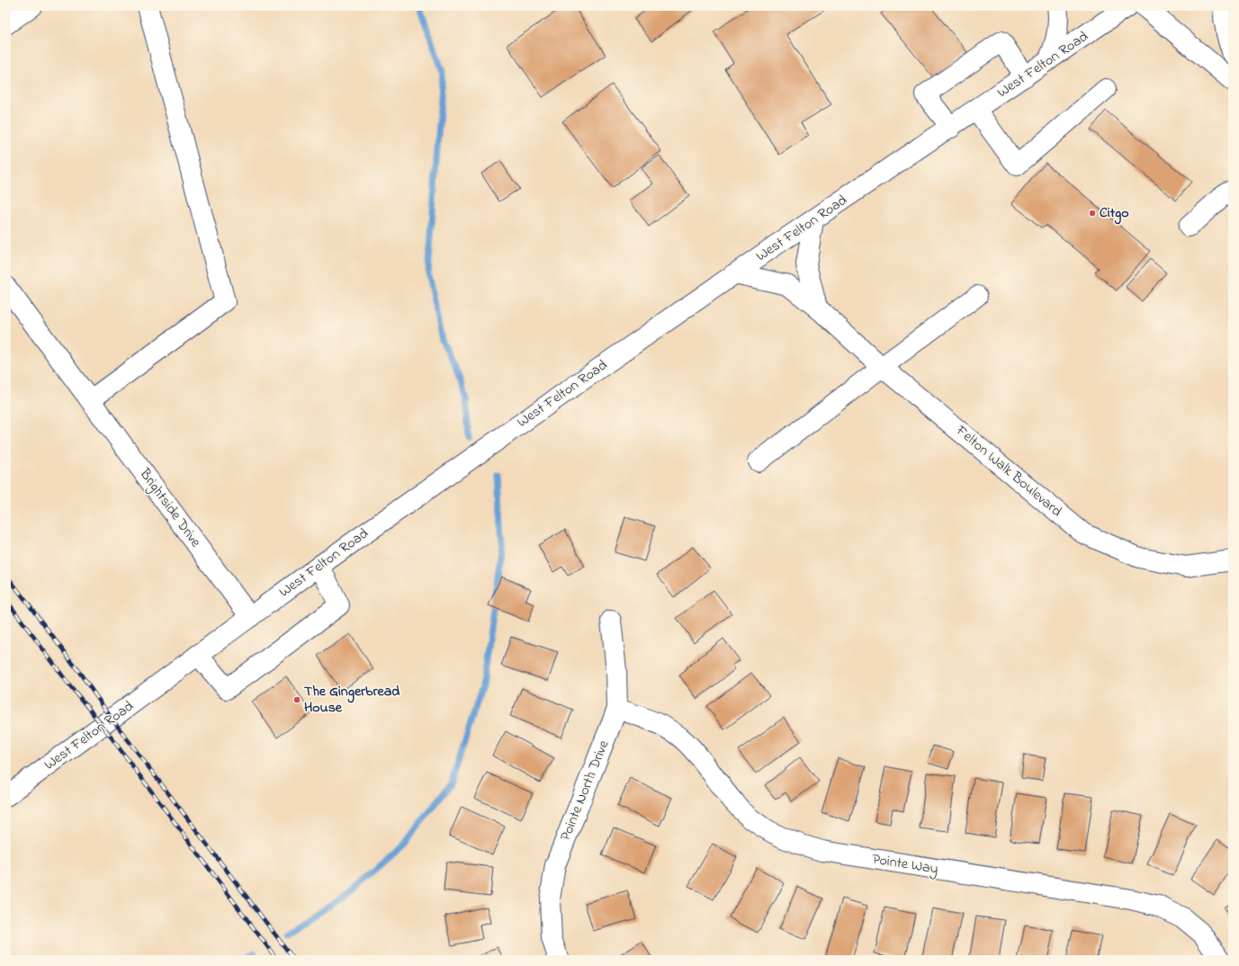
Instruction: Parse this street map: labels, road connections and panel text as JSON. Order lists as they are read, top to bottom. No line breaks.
{"streets":{"street":["West Felton Road","Felton Walk Boulevard","Brightside Drive","Pointe North Drive","Pointe Way"]},"crossings":[["West Felton Road","Felton Walk Boulevard"],["West Felton Road","Brightside Drive"],["Pointe North Drive","Pointe Way"]],"places":["Citgo","The Gingerbread House"]}
